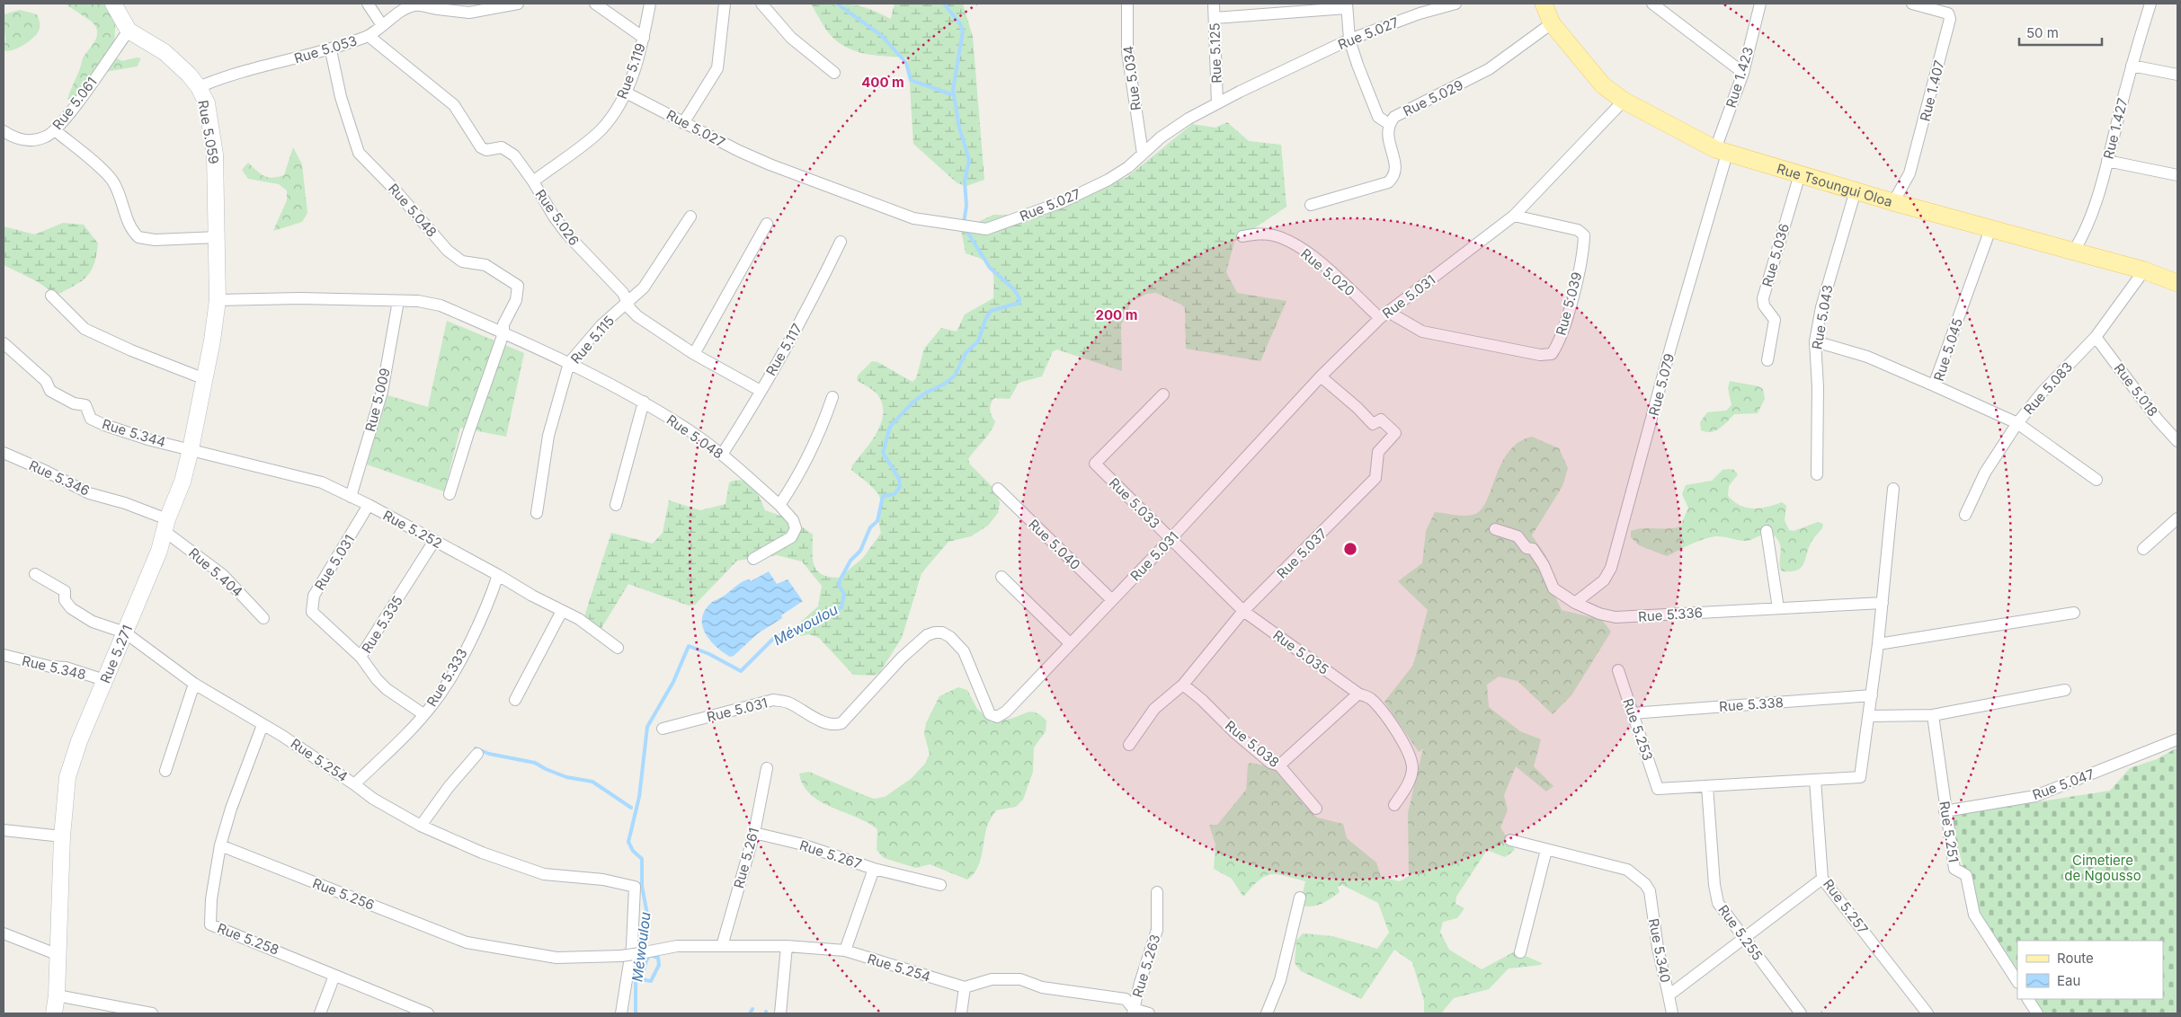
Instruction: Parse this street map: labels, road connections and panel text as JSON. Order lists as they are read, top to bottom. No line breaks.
{"streets":{"main road":["Rue Tsoungui Oloa"],"street":["Rue 5.027","Rue 5.053","Rue 5.125","Rue 5.119","Rue 1.423","Rue 5.034","Rue 1.407","Rue 5.029","Rue 5.061","Rue 1.427","Rue 5.059","Rue 5.048","Rue 5.026","Rue 5.036","Rue 5.020","Rue 5.031","Rue 5.039","Rue 5.043","Rue 5.115","Rue 5.117","Rue 5.045","Rue 5.079","Rue 5.083","Rue 5.018","Rue 5.009","Rue 5.344","Rue 5.346","Rue 5.033","Rue 5.252","Rue 5.040","Rue 5.037","Rue 5.404","Rue 5.336","Rue 5.335","Rue 5.035","Rue 5.271","Rue 5.348","Rue 5.333","Rue 5.338","Rue 5.253","Rue 5.038","Rue 5.254","Rue 5.047","Rue 5.251","Rue 5.267","Rue 5.261","Rue 5.256","Rue 5.257","Rue 5.255","Rue 5.258","Rue 5.340","Rue 5.263"]},"crossings":[["Rue 5.027","Rue 5.125"],["Rue 5.027","Rue 5.119"],["Rue 5.027","Rue 5.034"],["Rue 5.053","Rue 5.059"],["Rue 5.053","Rue 5.048"],["Rue 5.053","Rue 5.026"],["Rue 5.119","Rue 5.026"],["Rue 1.423","Rue Tsoungui Oloa"],["Rue 1.423","Rue 5.079"],["Rue 1.407","Rue Tsoungui Oloa"],["Rue 5.029","Rue Tsoungui Oloa"],["Rue 5.061","Rue 5.059"],["Rue 1.427","Rue Tsoungui Oloa"],["Rue 5.059","Rue 5.048"],["Rue 5.059","Rue 5.271"],["Rue Tsoungui Oloa","Rue 5.036"],["Rue Tsoungui Oloa","Rue 5.031"],["Rue Tsoungui Oloa","Rue 5.043"],["Rue Tsoungui Oloa","Rue 5.045"],["Rue Tsoungui Oloa","Rue 5.079"],["Rue Tsoungui Oloa","Rue 5.083"],["Rue 5.048","Rue 5.115"],["Rue 5.048","Rue 5.117"],["Rue 5.048","Rue 5.009"],["Rue 5.048","Rue 5.271"],["Rue 5.026","Rue 5.115"],["Rue 5.026","Rue 5.117"],["Rue 5.020","Rue 5.031"],["Rue 5.020","Rue 5.039"],["Rue 5.031","Rue 5.039"],["Rue 5.031","Rue 5.033"],["Rue 5.031","Rue 5.252"],["Rue 5.031","Rue 5.040"],["Rue 5.031","Rue 5.037"],["Rue 5.031","Rue 5.335"],["Rue 5.045","Rue 5.083"],["Rue 5.079","Rue 5.336"],["Rue 5.083","Rue 5.018"],["Rue 5.009","Rue 5.252"],["Rue 5.344","Rue 5.252"],["Rue 5.344","Rue 5.271"],["Rue 5.346","Rue 5.404"],["Rue 5.346","Rue 5.271"],["Rue 5.033","Rue 5.037"],["Rue 5.033","Rue 5.035"],["Rue 5.252","Rue 5.335"],["Rue 5.252","Rue 5.271"],["Rue 5.252","Rue 5.333"],["Rue 5.037","Rue 5.035"],["Rue 5.037","Rue 5.038"],["Rue 5.404","Rue 5.271"],["Rue 5.335","Rue 5.333"],["Rue 5.271","Rue 5.348"],["Rue 5.271","Rue 5.254"],["Rue 5.333","Rue 5.254"],["Rue 5.338","Rue 5.253"],["Rue 5.253","Rue 5.255"],["Rue 5.254","Rue 5.267"],["Rue 5.254","Rue 5.261"],["Rue 5.254","Rue 5.256"],["Rue 5.254","Rue 5.258"],["Rue 5.047","Rue 5.251"],["Rue 5.267","Rue 5.261"],["Rue 5.256","Rue 5.258"],["Rue 5.257","Rue 5.340"],["Rue 5.255","Rue 5.340"]],"water":["Méwoulou"],"parks":["Cimetiere de Ngousso"],"legend":["Route","Eau"],"scale_bar":"50 m","rings":["400 m","200 m"]}
